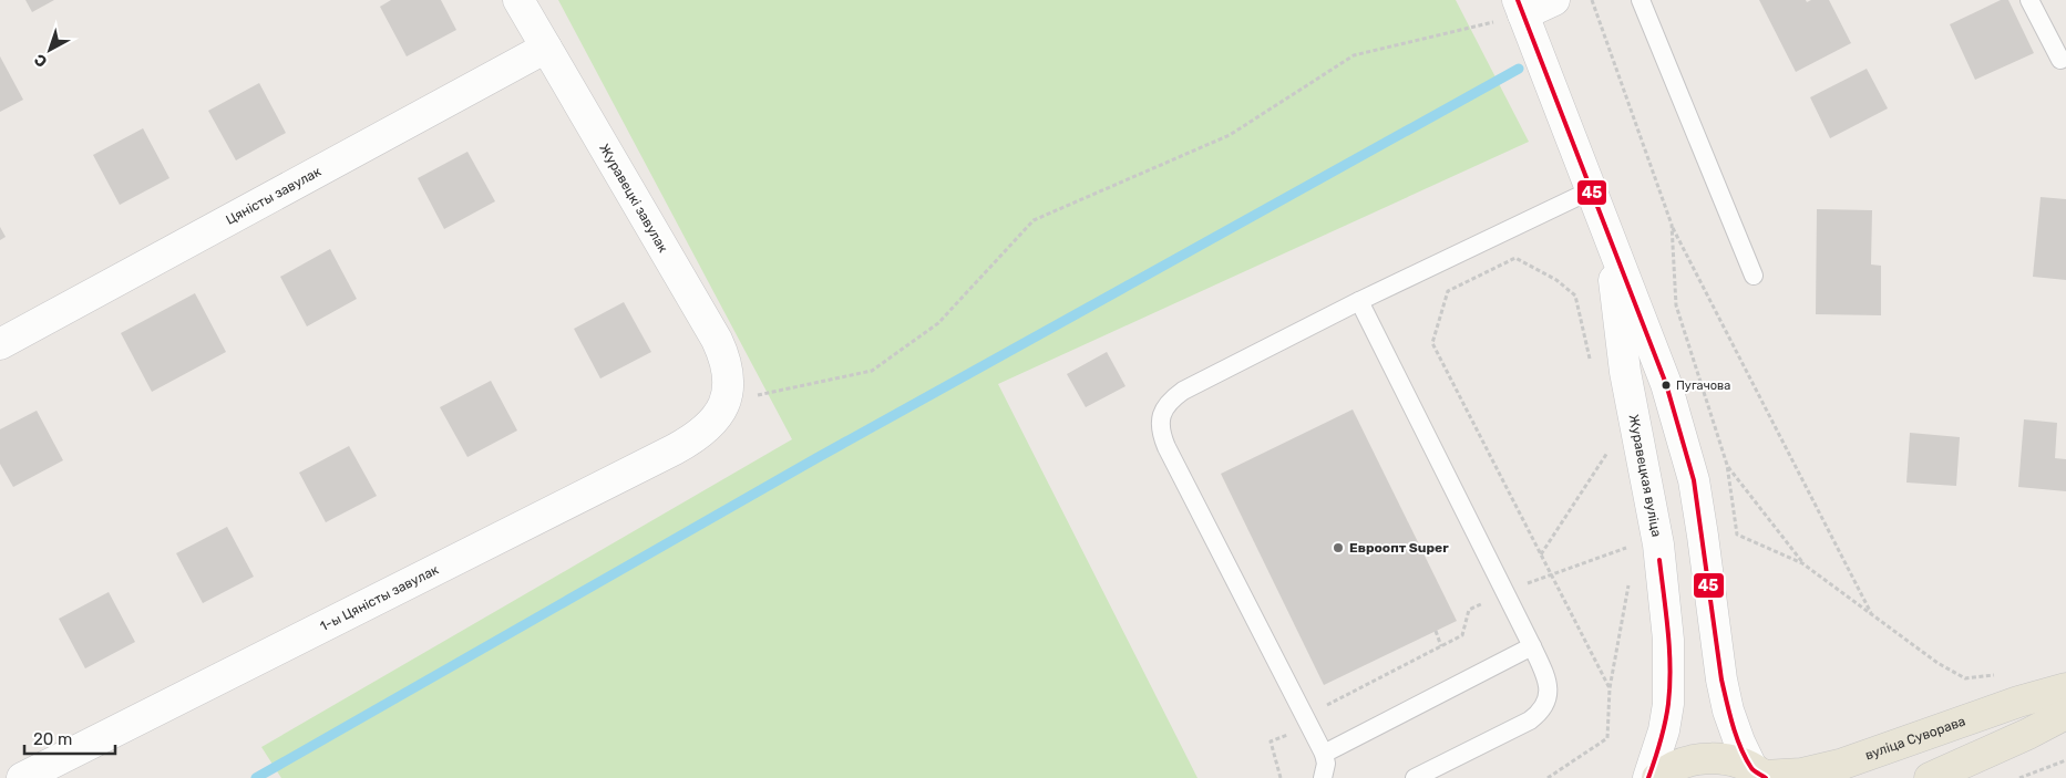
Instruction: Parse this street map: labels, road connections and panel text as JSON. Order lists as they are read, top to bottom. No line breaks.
{"streets":{"main road":["вуліца Суворава"],"street":["Цяністы завулак","Журавецкі завулак","Журавецкая вуліца","1-ы Цяністы завулак"]},"crossings":[["Цяністы завулак","Журавецкі завулак"],["Журавецкі завулак","1-ы Цяністы завулак"],["Журавецкая вуліца","вуліца Суворава"]],"places":["Пугачова","Евроопт Super"],"lines":["transit line 45"],"scale_bar":"20 m","north":"bottom left"}
